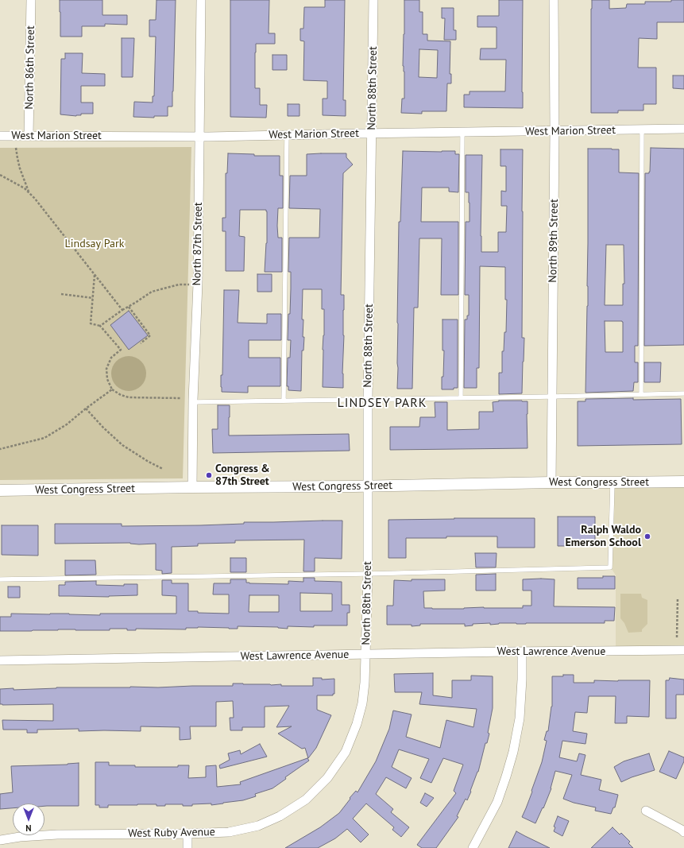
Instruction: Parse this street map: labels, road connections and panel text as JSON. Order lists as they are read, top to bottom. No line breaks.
{"streets":{"street":["North 86th Street","North 88th Street","West Marion Street","North 89th Street","North 87th Street","West Congress Street","West Lawrence Avenue","West Ruby Avenue"]},"crossings":[["North 86th Street","West Marion Street"],["North 88th Street","West Marion Street"],["North 88th Street","West Congress Street"],["North 88th Street","West Lawrence Avenue"],["North 88th Street","West Ruby Avenue"],["West Marion Street","North 89th Street"],["West Marion Street","North 87th Street"],["North 89th Street","West Congress Street"],["North 87th Street","West Congress Street"]],"districts":["LINDSEY PARK"],"parks":["Lindsay Park"],"places":["Congress & 87th Street","Ralph Waldo Emerson School"],"north":"bottom"}
